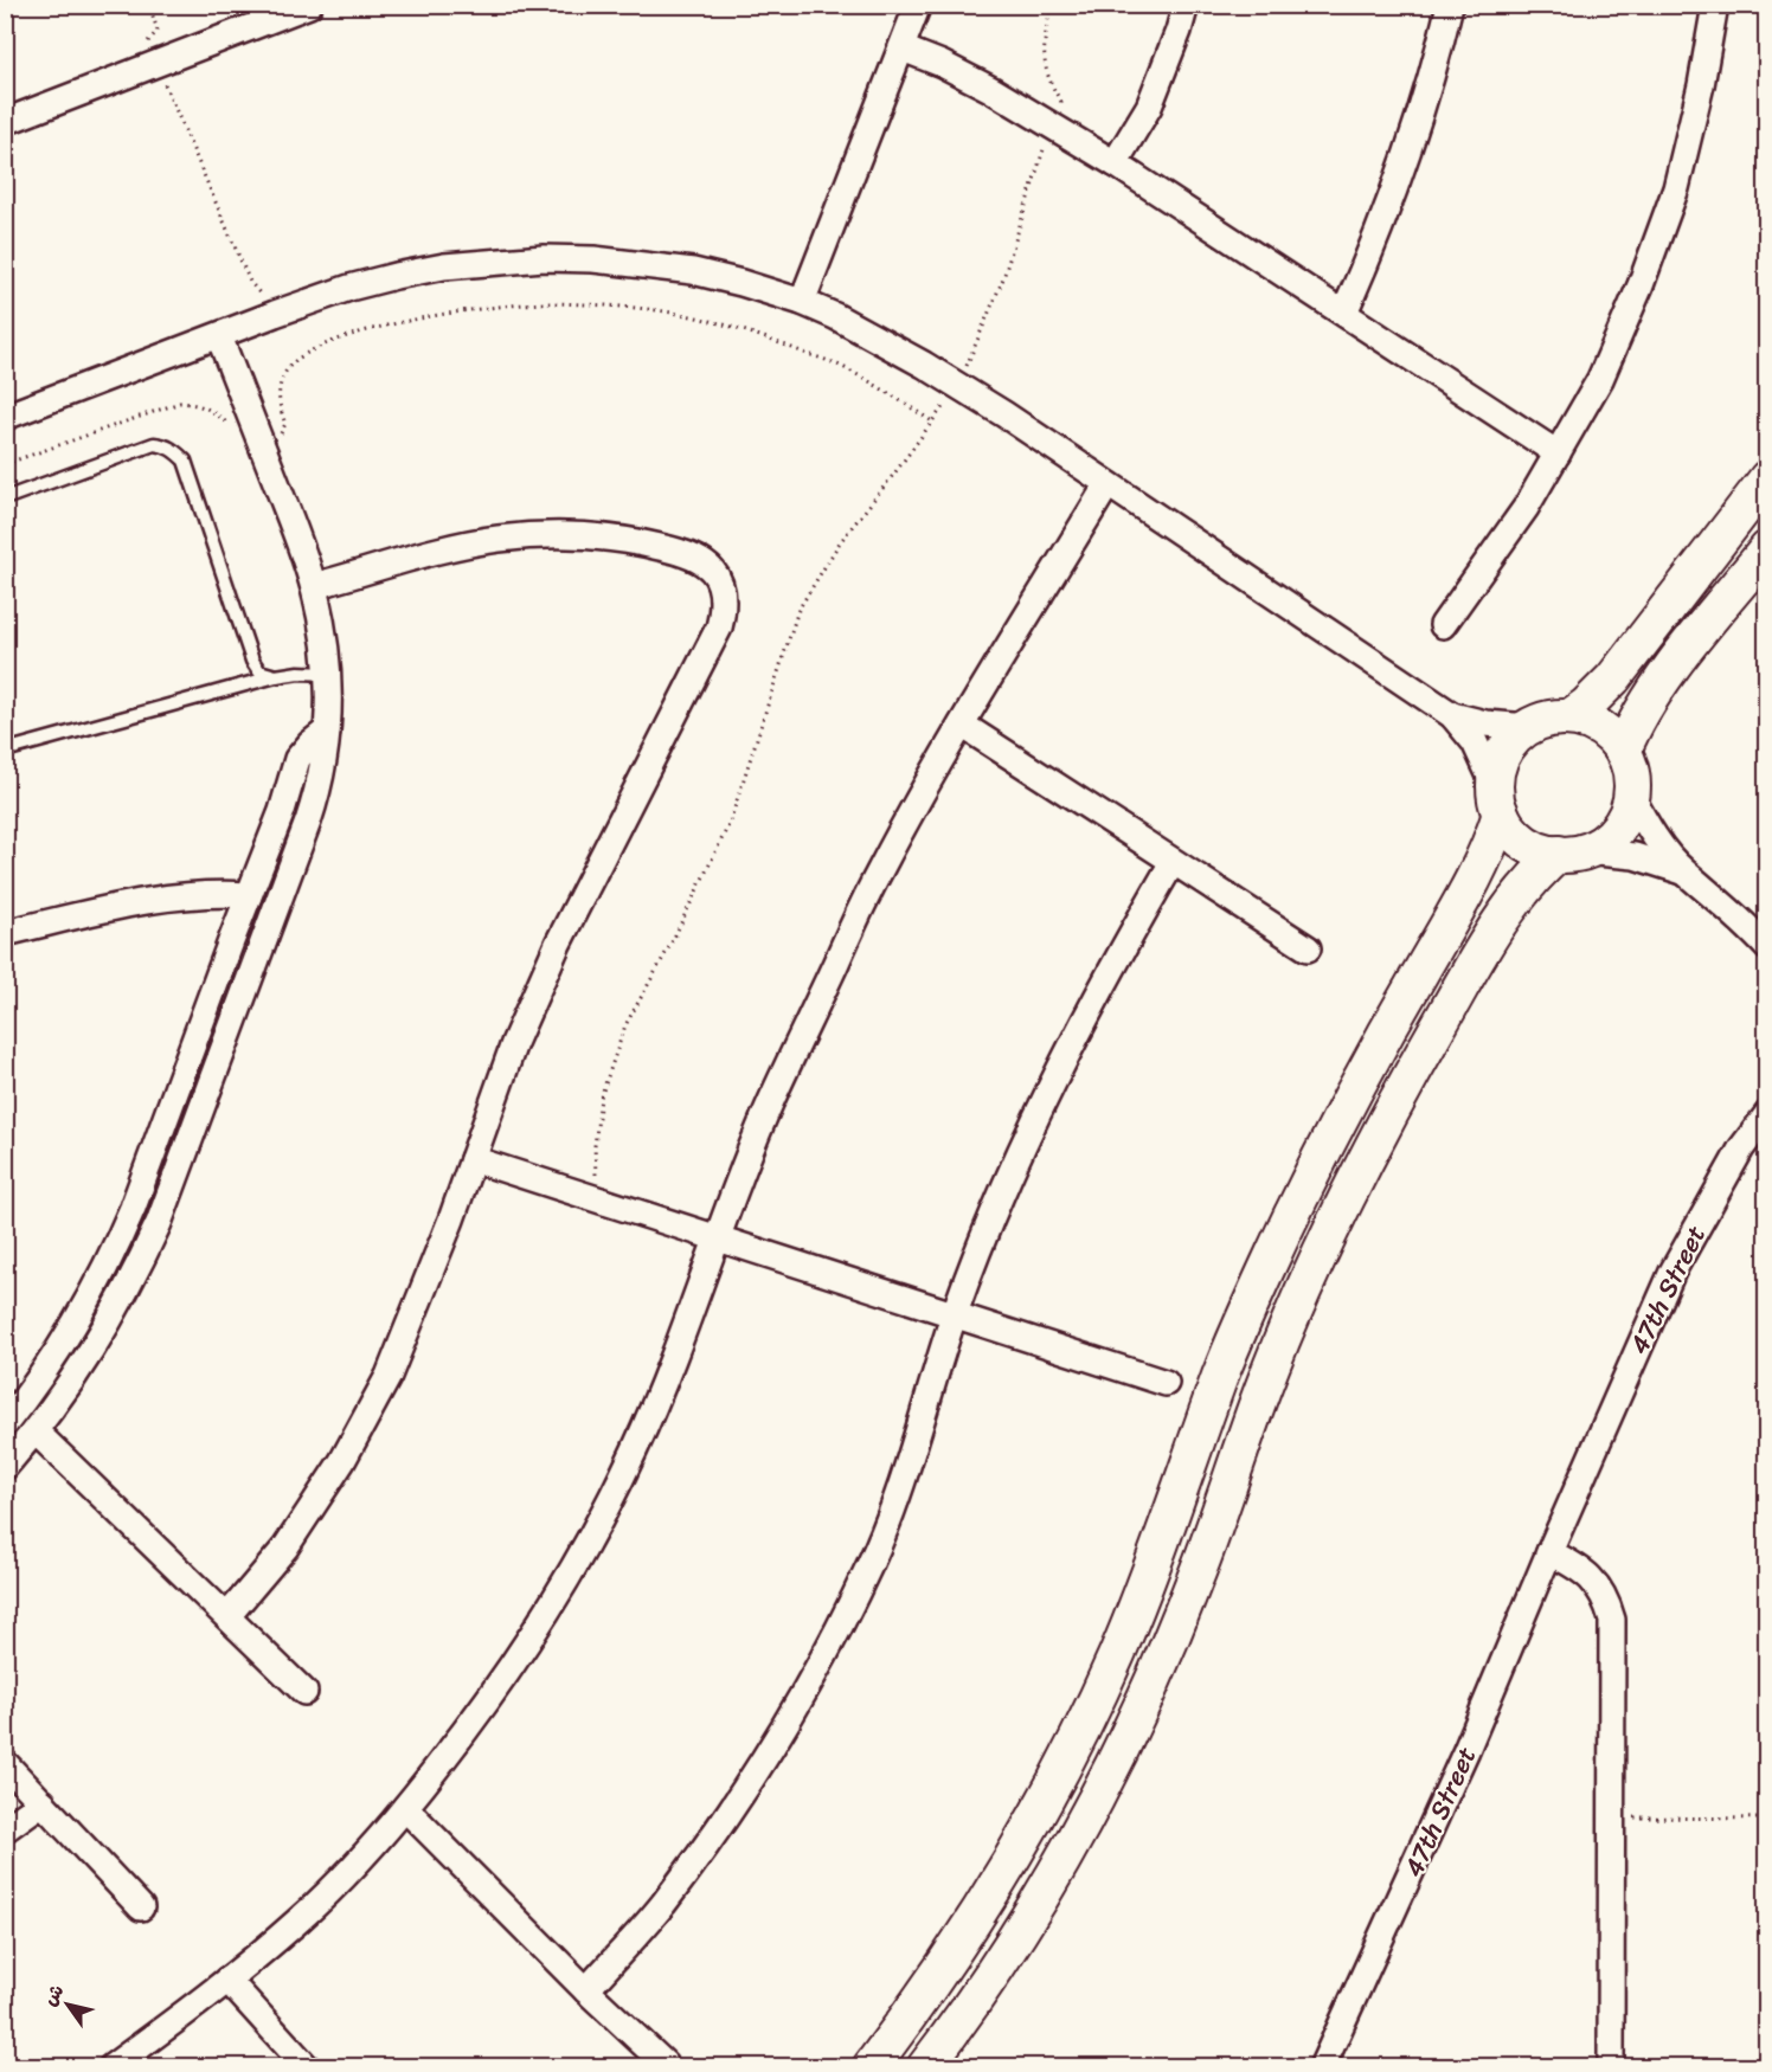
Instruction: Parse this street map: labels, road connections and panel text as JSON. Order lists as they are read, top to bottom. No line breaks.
{"streets":{"street":["47th Street"]},"north":"top left"}
